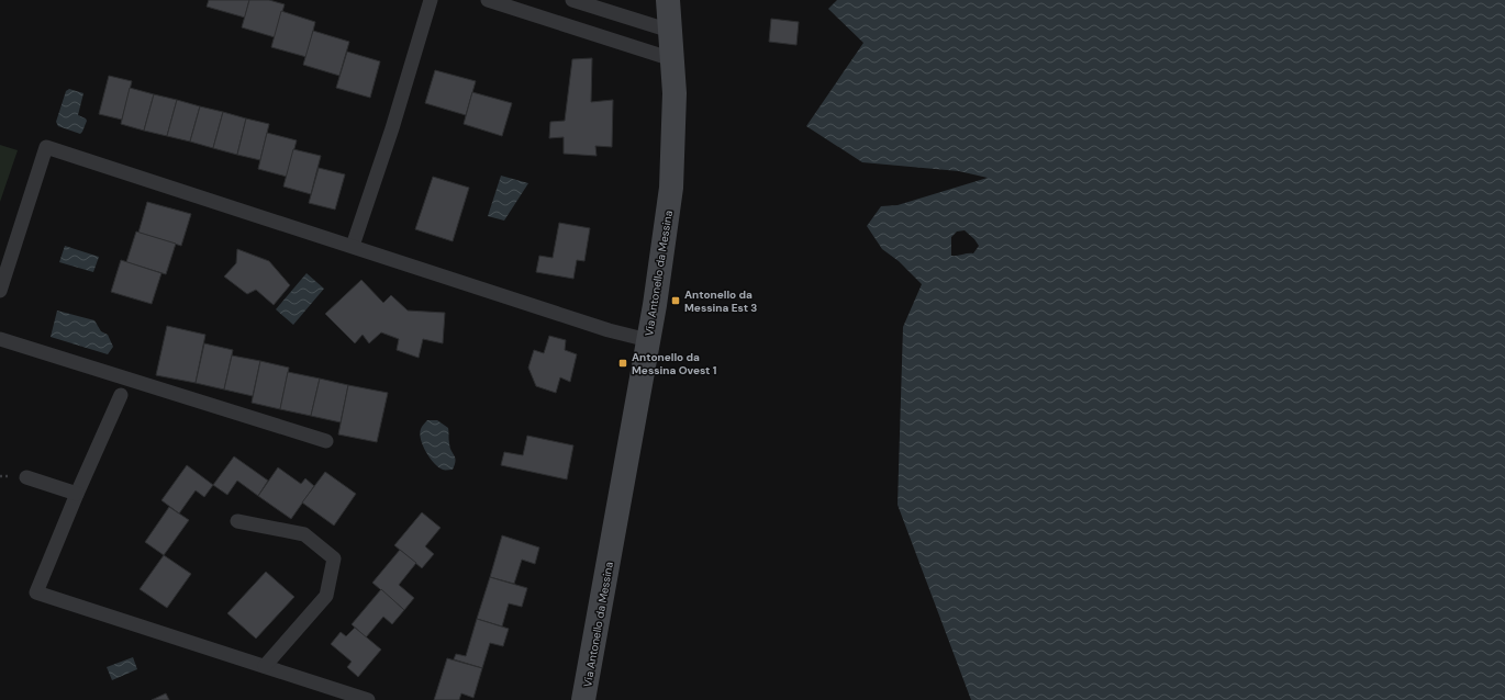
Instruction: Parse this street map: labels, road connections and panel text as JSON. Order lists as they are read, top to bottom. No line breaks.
{"streets":{"main road":["Via Antonello da Messina"]},"places":{"transit":["Antonello da Messina Est 3","Antonello da Messina Ovest 1"]}}
